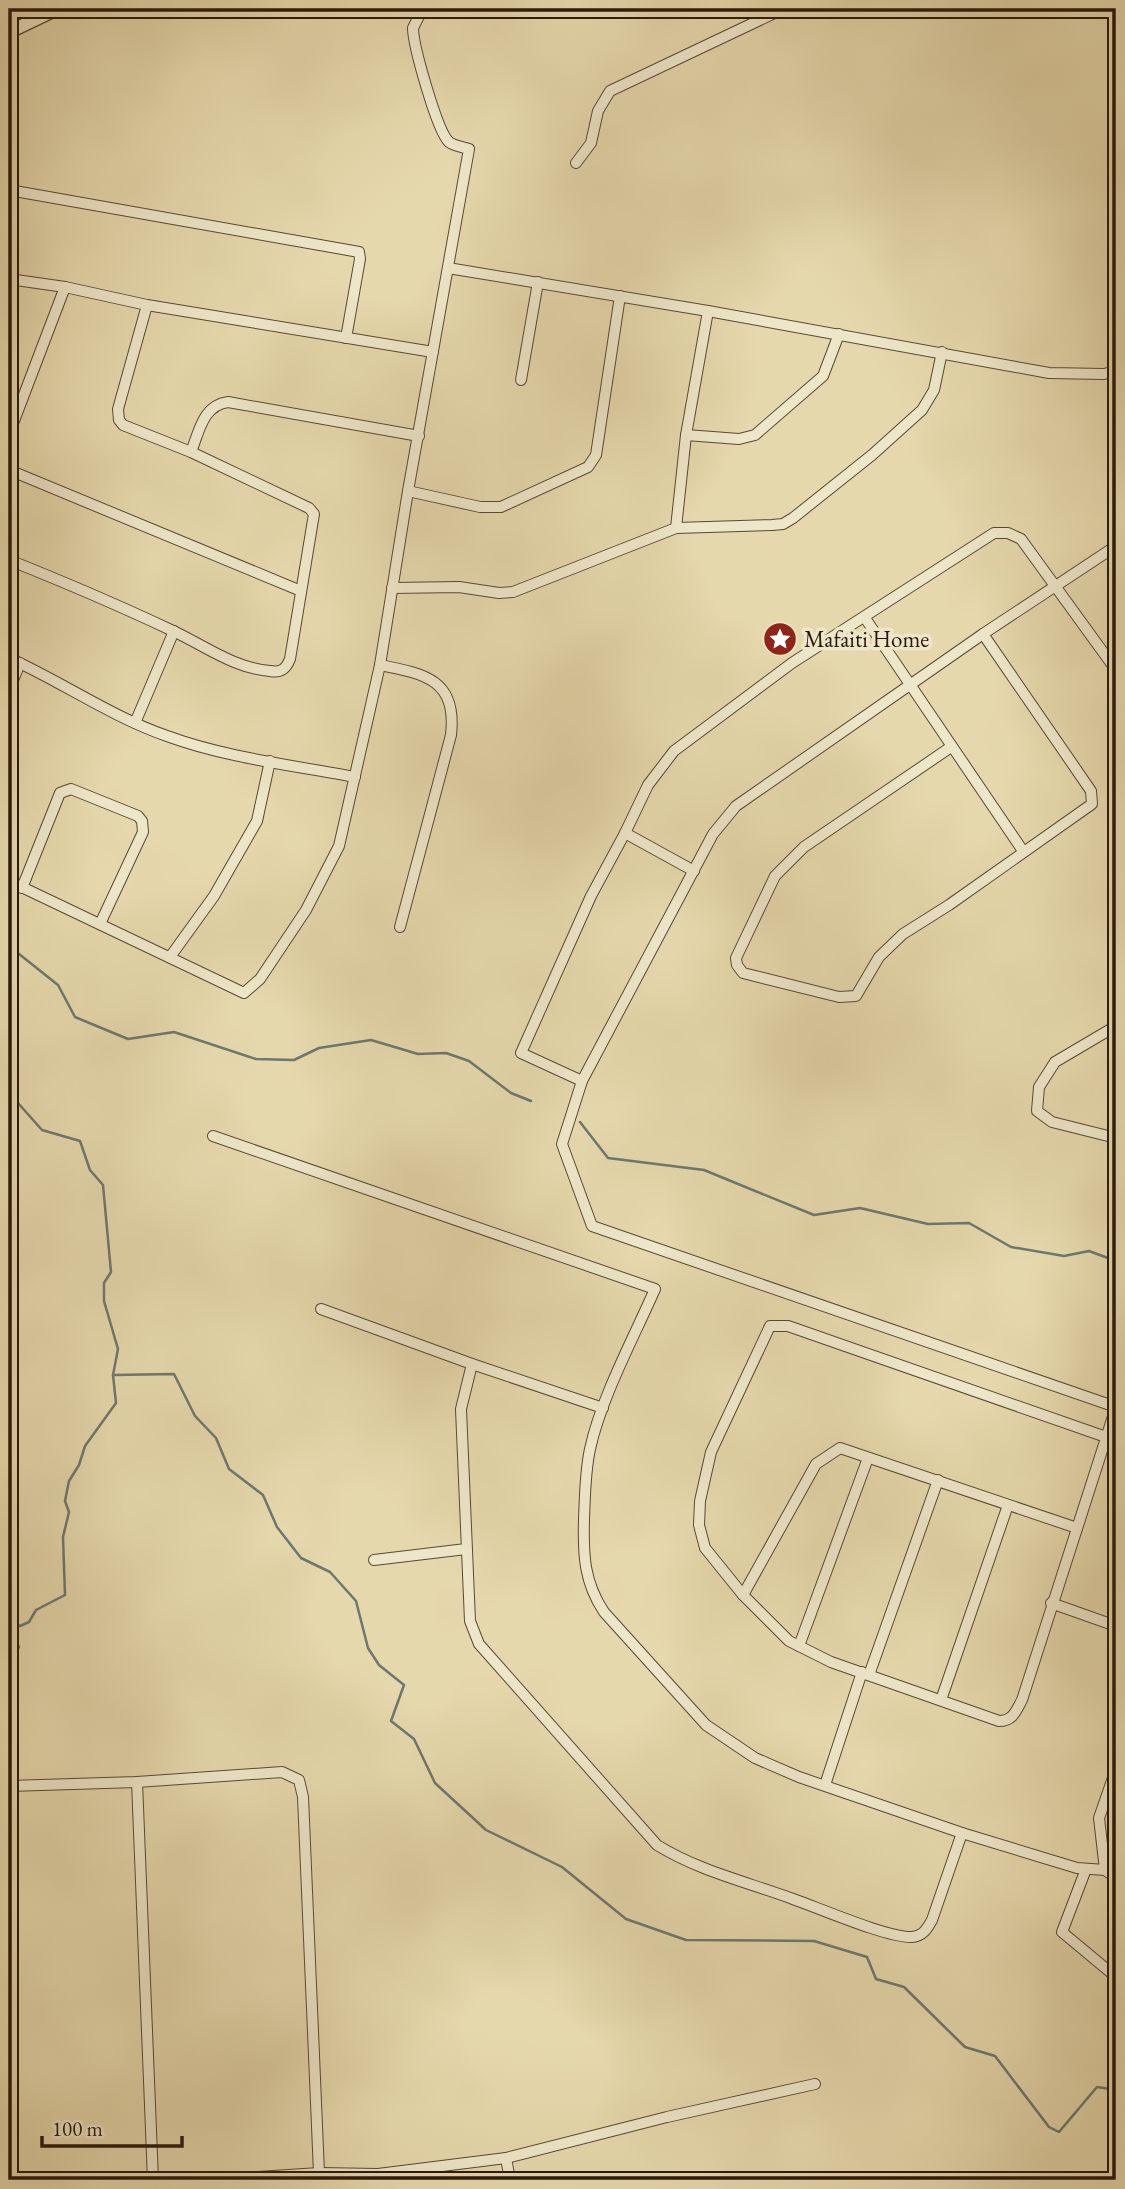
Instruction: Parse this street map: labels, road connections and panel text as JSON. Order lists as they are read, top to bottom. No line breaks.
{"places":{"place":["Mafaiti Home"]},"scale_bar":"100 m"}
